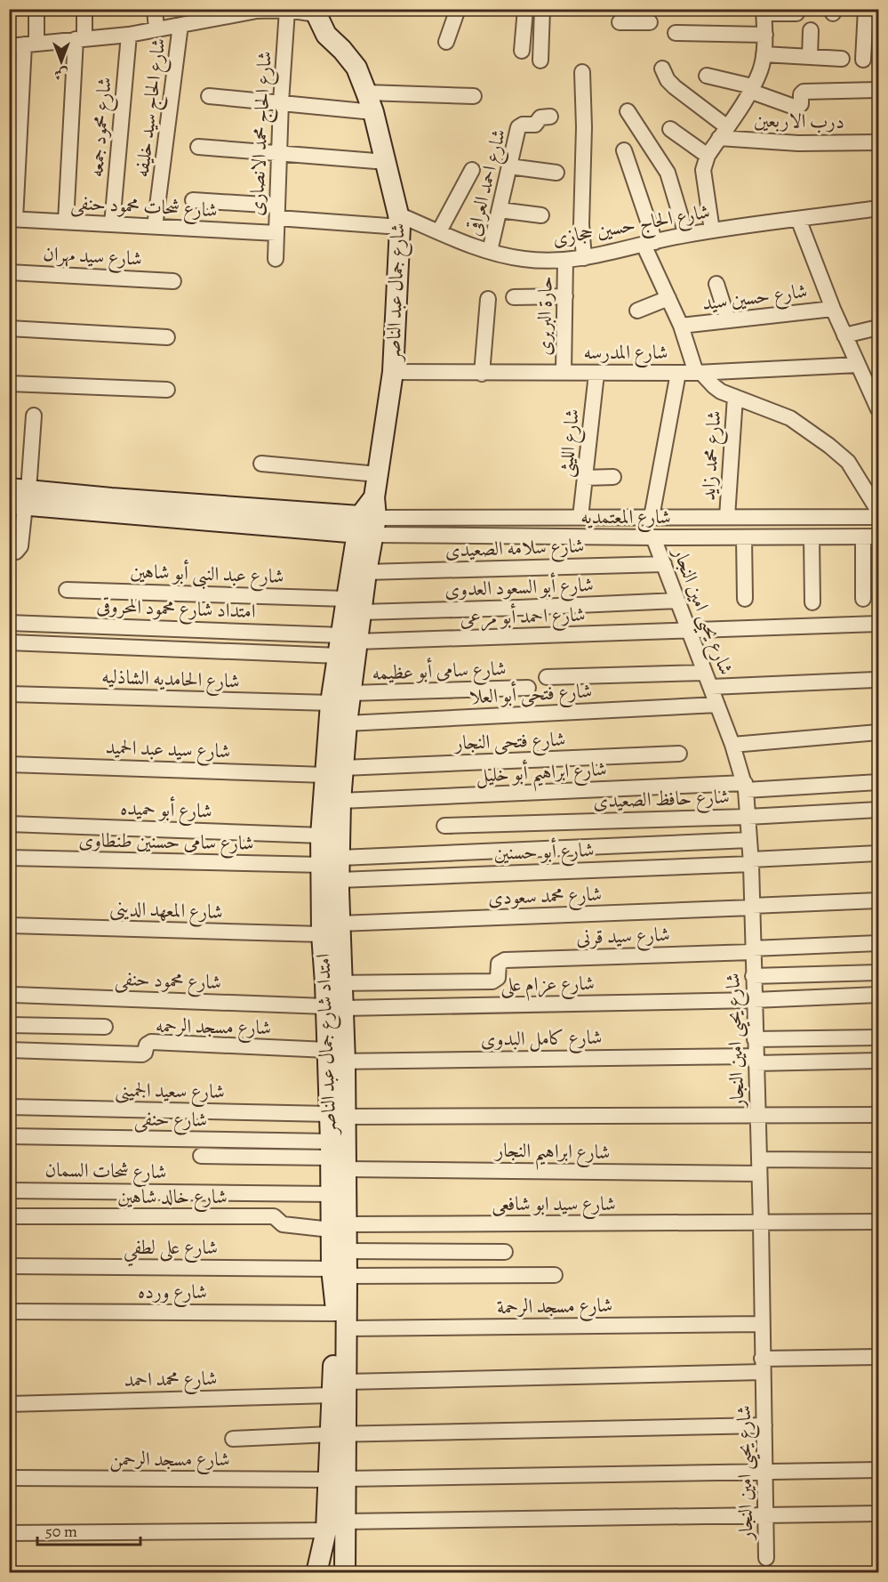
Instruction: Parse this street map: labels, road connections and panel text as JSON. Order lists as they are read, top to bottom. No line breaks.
{"streets":{"street":["شارع الحاج سيد خليفه","درب الاربعين","شارع محمود جمعه","شارع الحاج محمد الانصارى","شارع احمد العراقى","شارع شحات محمود حنفى","شارع الحاج حسين حجازى","شارع سيد مهران","شارع جمال عبد الناصر","شارع حسين سيد","حارة البربرى","شارع المدرسه","شارع الليثى","شارع محمد زايد","شارع المعتمديه","شارع سلامه الصعيدى","شارع عبد النبى أبو شاهين","شارع أبو السعود العدوى","امتداد شارع محمود المحروقى","شارع يحيى امين النجار","شارع احمد أبو مرعى","شارع سامى أبو عظيمه","شارع الحامديه الشاذليه","شارع فتحى أبو العلا","شارع فتحى النجار","شارع سيد عبد الحميد","شارع ابراهيم أبو خليل","شارع حافظ الصعيدى","شارع أبو حميده","شارع سامى حسنين طنطاوى","شارع أبو حسنين","شارع محمد سعودى","شارع المعهد الدينى","شارع سيد قرنى","شارع محمود حنفى","شارع عزام على","شارع مسجد الرحمه","شارع كامل البدوى","امتداد شارع جمال عبد الناصر","شارع سعيد الجمينى","شارع حنفى","شارع ابراهيم النجار","شارع شحات السمان","شارع خالد شاهين","شارع سيد ابو شافعى","شارع على لطفي","شارع ورده","شارع مسجد الرحمة","شارع محمد احمد","شارع مسجد الرحمن"]},"crossings":[["شارع الحاج سيد خليفه","شارع شحات محمود حنفى"],["شارع محمود جمعه","شارع شحات محمود حنفى"],["شارع الحاج محمد الانصارى","شارع شحات محمود حنفى"],["شارع الحاج محمد الانصارى","شارع الحاج حسين حجازى"],["شارع احمد العراقى","شارع الحاج حسين حجازى"],["شارع الحاج حسين حجازى","شارع جمال عبد الناصر"],["شارع الحاج حسين حجازى","حارة البربرى"],["شارع جمال عبد الناصر","شارع المدرسه"],["شارع جمال عبد الناصر","شارع المعتمديه"],["شارع جمال عبد الناصر","امتداد شارع جمال عبد الناصر"],["حارة البربرى","شارع المدرسه"],["شارع المدرسه","شارع الليثى"],["شارع الليثى","شارع المعتمديه"],["شارع محمد زايد","شارع المعتمديه"],["شارع المعتمديه","شارع يحيى امين النجار"],["شارع المعتمديه","امتداد شارع جمال عبد الناصر"],["شارع سلامه الصعيدى","شارع يحيى امين النجار"],["شارع سلامه الصعيدى","امتداد شارع جمال عبد الناصر"],["شارع عبد النبى أبو شاهين","امتداد شارع جمال عبد الناصر"],["شارع أبو السعود العدوى","شارع يحيى امين النجار"],["شارع أبو السعود العدوى","امتداد شارع جمال عبد الناصر"],["امتداد شارع محمود المحروقى","شارع احمد أبو مرعى"],["امتداد شارع محمود المحروقى","امتداد شارع جمال عبد الناصر"],["شارع يحيى امين النجار","شارع احمد أبو مرعى"],["شارع يحيى امين النجار","شارع فتحى أبو العلا"],["شارع يحيى امين النجار","شارع ابراهيم أبو خليل"],["شارع يحيى امين النجار","شارع حافظ الصعيدى"],["شارع يحيى امين النجار","شارع أبو حسنين"],["شارع يحيى امين النجار","شارع محمد سعودى"],["شارع يحيى امين النجار","شارع سيد قرنى"],["شارع يحيى امين النجار","شارع عزام على"],["شارع يحيى امين النجار","شارع كامل البدوى"],["شارع يحيى امين النجار","شارع سعيد الجمينى"],["شارع يحيى امين النجار","شارع ابراهيم النجار"],["شارع يحيى امين النجار","شارع سيد ابو شافعى"],["شارع يحيى امين النجار","شارع مسجد الرحمة"],["شارع يحيى امين النجار","شارع محمد احمد"],["شارع يحيى امين النجار","شارع مسجد الرحمن"],["شارع احمد أبو مرعى","امتداد شارع جمال عبد الناصر"],["شارع سامى أبو عظيمه","امتداد شارع جمال عبد الناصر"],["شارع الحامديه الشاذليه","امتداد شارع جمال عبد الناصر"],["شارع فتحى أبو العلا","امتداد شارع جمال عبد الناصر"],["شارع فتحى النجار","شارع سيد عبد الحميد"],["شارع فتحى النجار","امتداد شارع جمال عبد الناصر"],["شارع سيد عبد الحميد","امتداد شارع جمال عبد الناصر"],["شارع ابراهيم أبو خليل","امتداد شارع جمال عبد الناصر"],["شارع أبو حميده","امتداد شارع جمال عبد الناصر"],["شارع سامى حسنين طنطاوى","امتداد شارع جمال عبد الناصر"],["شارع أبو حسنين","امتداد شارع جمال عبد الناصر"],["شارع محمد سعودى","امتداد شارع جمال عبد الناصر"],["شارع المعهد الدينى","امتداد شارع جمال عبد الناصر"],["شارع سيد قرنى","امتداد شارع جمال عبد الناصر"],["شارع محمود حنفى","شارع عزام على"],["شارع محمود حنفى","امتداد شارع جمال عبد الناصر"],["شارع عزام على","امتداد شارع جمال عبد الناصر"],["شارع مسجد الرحمه","شارع كامل البدوى"],["شارع مسجد الرحمه","امتداد شارع جمال عبد الناصر"],["شارع كامل البدوى","امتداد شارع جمال عبد الناصر"],["امتداد شارع جمال عبد الناصر","شارع سعيد الجمينى"],["امتداد شارع جمال عبد الناصر","شارع حنفى"],["امتداد شارع جمال عبد الناصر","شارع ابراهيم النجار"],["امتداد شارع جمال عبد الناصر","شارع شحات السمان"],["امتداد شارع جمال عبد الناصر","شارع خالد شاهين"],["امتداد شارع جمال عبد الناصر","شارع سيد ابو شافعى"],["امتداد شارع جمال عبد الناصر","شارع على لطفي"],["امتداد شارع جمال عبد الناصر","شارع ورده"],["امتداد شارع جمال عبد الناصر","شارع مسجد الرحمة"],["امتداد شارع جمال عبد الناصر","شارع محمد احمد"],["امتداد شارع جمال عبد الناصر","شارع مسجد الرحمن"],["شارع حنفى","شارع ابراهيم النجار"],["شارع خالد شاهين","شارع سيد ابو شافعى"],["شارع ورده","شارع مسجد الرحمة"]],"scale_bar":"50 m","north":"bottom"}
